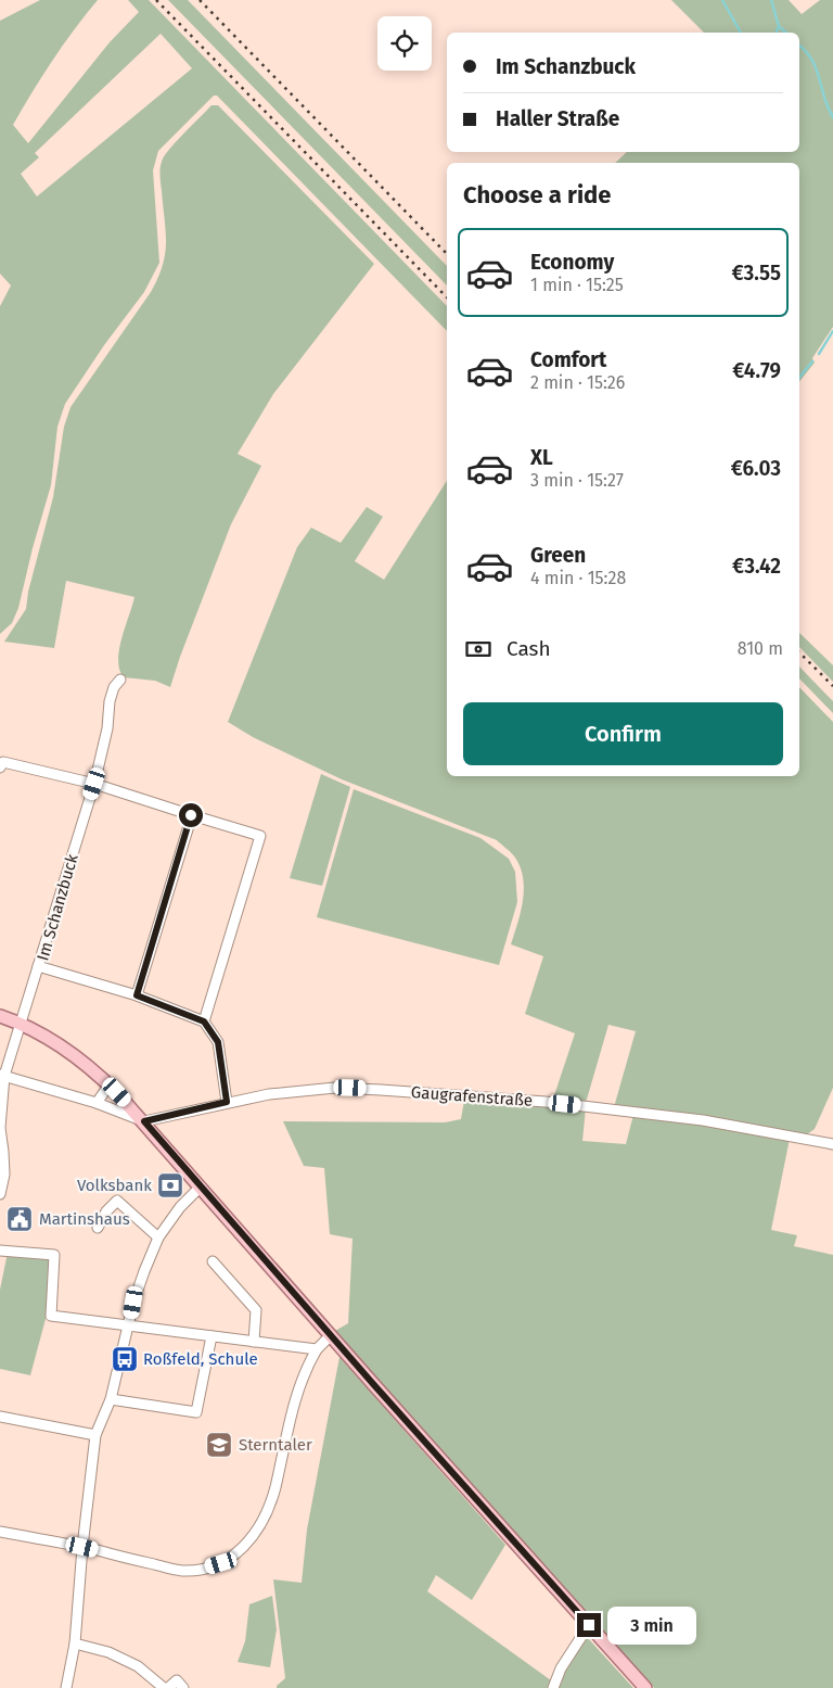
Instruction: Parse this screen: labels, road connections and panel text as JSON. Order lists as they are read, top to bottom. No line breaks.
{"streets":{"street":["Im Schanzbuck","Gaugrafenstraße"]},"places":{"bank":["Volksbank"],"public building":["Martinshaus"],"bus stop":["Roßfeld, Schule"],"school or university":["Sterntaler"]},"page":{"banner":["Im Schanzbuck","Haller Straße"],"heading":"Choose a ride","list":[{"name":"Economy","note":"1 min · 15:25","value":"€3.55"},{"name":"Comfort","note":"2 min · 15:26","value":"€4.79"},{"name":"XL","note":"3 min · 15:27","value":"€6.03"},{"name":"Green","note":"4 min · 15:28","value":"€3.42"}],"pay":["Cash","810 m"],"buttons":"Confirm","bubble":"3 min"}}
